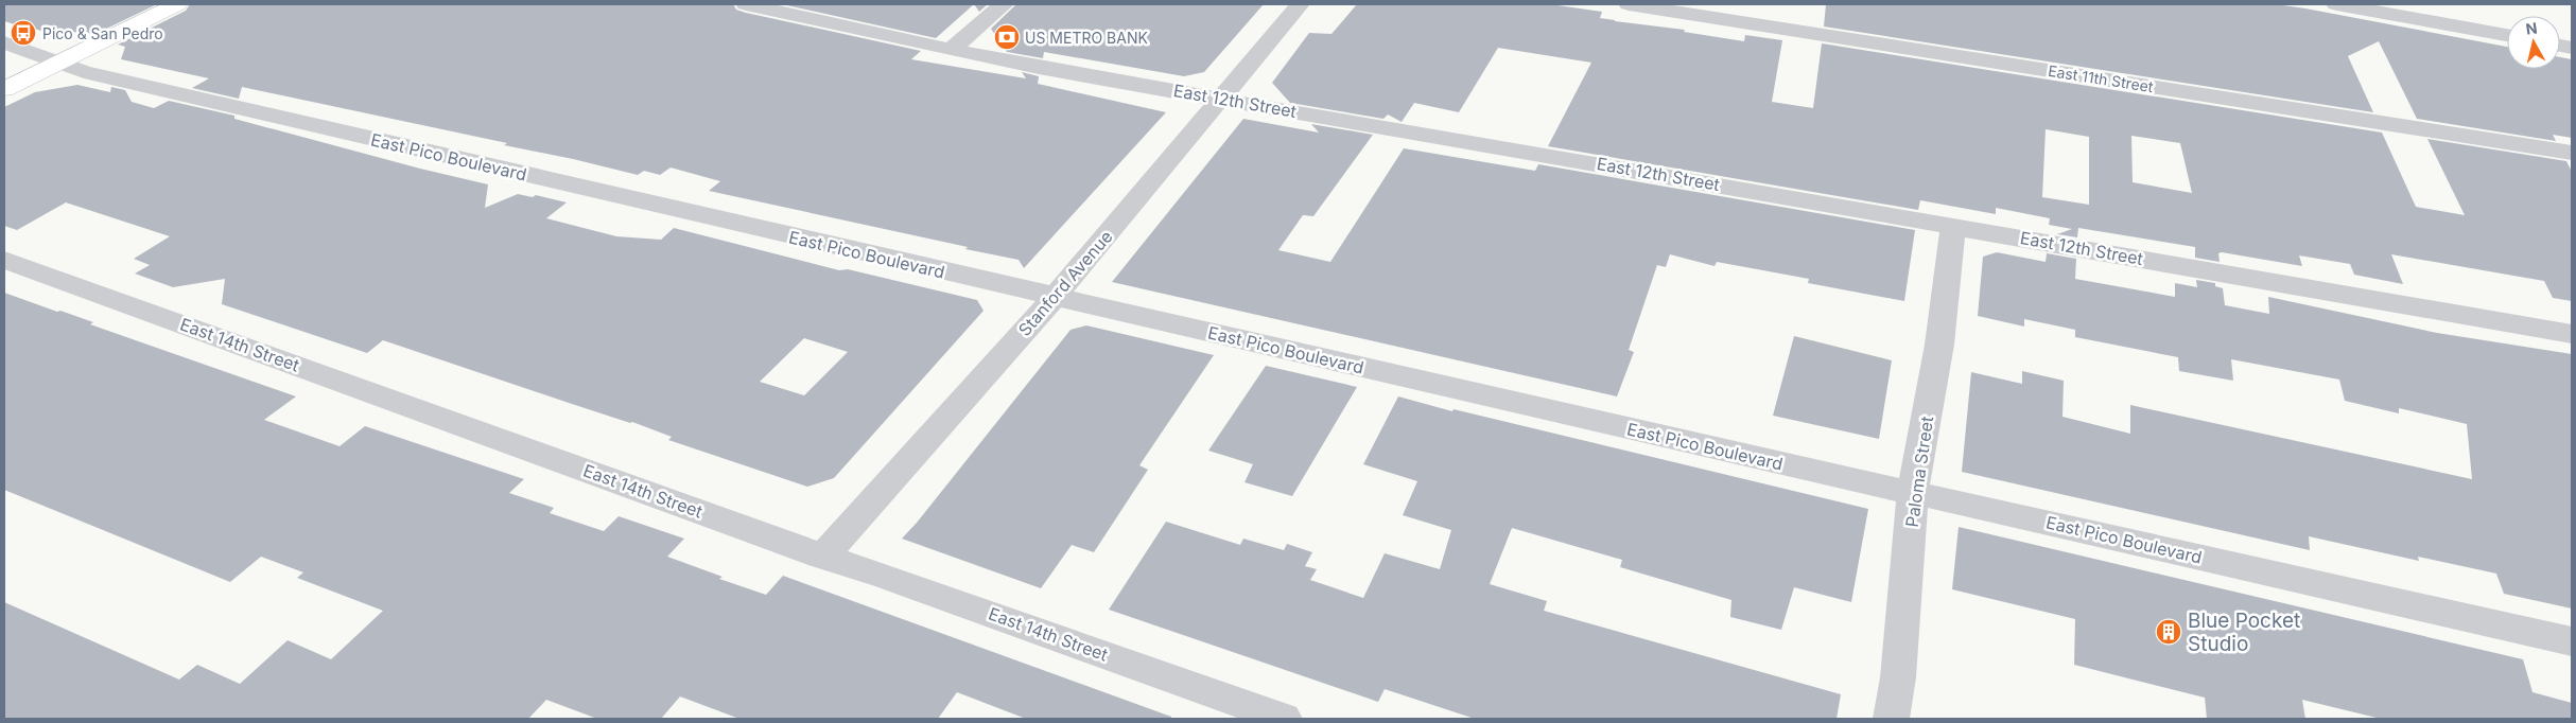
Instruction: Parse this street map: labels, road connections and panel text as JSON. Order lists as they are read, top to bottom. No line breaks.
{"streets":{"street":["East 11th Street","East 12th Street","East Pico Boulevard","Stanford Avenue","East 14th Street","Paloma Street"]},"crossings":[["East 12th Street","Stanford Avenue"],["East 12th Street","Paloma Street"],["East Pico Boulevard","Stanford Avenue"],["East Pico Boulevard","Paloma Street"],["Stanford Avenue","East 14th Street"]],"places":{"bus stop":["Pico & San Pedro"],"bank":["US METRO BANK"],"building":["Blue Pocket Studio"]},"north":"top"}
